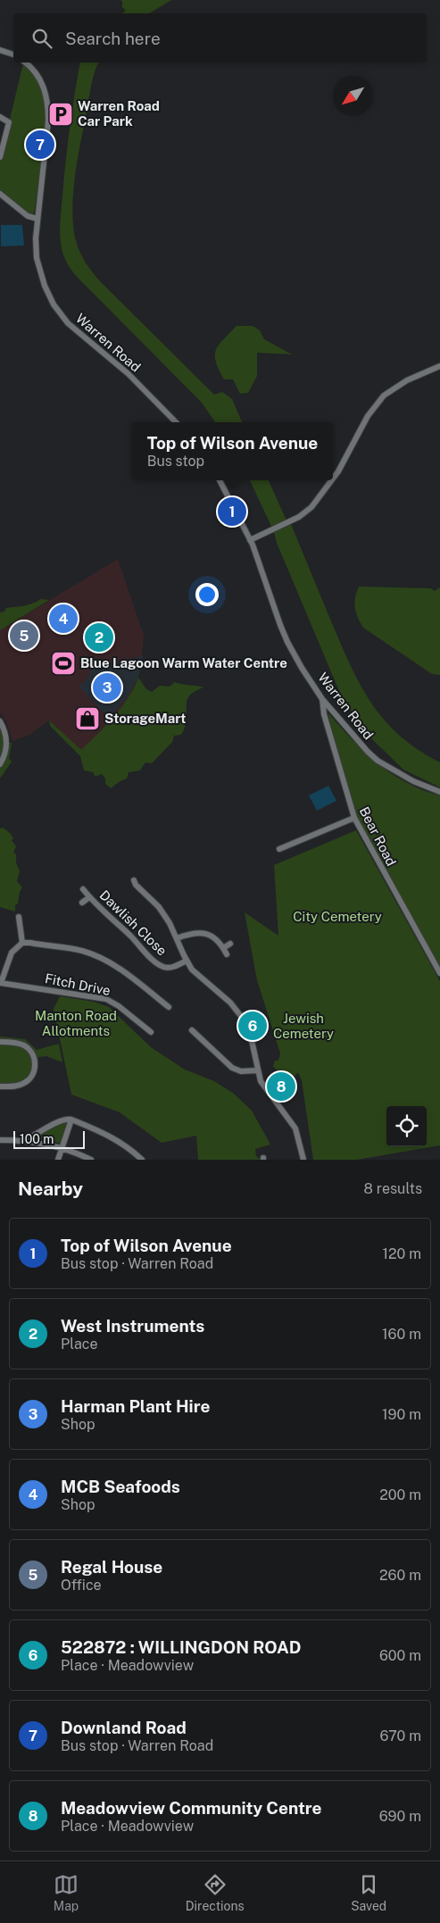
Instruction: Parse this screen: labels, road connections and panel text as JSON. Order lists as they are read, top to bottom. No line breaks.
{"streets":{"street":["Warren Road","Bear Road","Dawlish Close","Fitch Drive"]},"crossings":[["Warren Road","Bear Road"]],"parks":["City Cemetery","Manton Road Allotments","Jewish Cemetery"],"places":{"parking":["Warren Road Car Park"],"sports":["Blue Lagoon Warm Water Centre"],"shop":["StorageMart"]},"scale_bar":"100 m","north":"bottom left","page":{"search":"Search here","pins":["7","1","4","5","2","3","6","8"],"popup":["Top of Wilson Avenue","Bus stop"],"scale":"100 m","heading":["Nearby","8 results"],"list":[{"mark":"1","name":"Top of Wilson Avenue","note":"Bus stop · Warren Road","value":"120 m"},{"mark":"2","name":"West Instruments","note":"Place","value":"160 m"},{"mark":"3","name":"Harman Plant Hire","note":"Shop","value":"190 m"},{"mark":"4","name":"MCB Seafoods","note":"Shop","value":"200 m"},{"mark":"5","name":"Regal House","note":"Office","value":"260 m"},{"mark":"6","name":"522872 : WILLINGDON ROAD","note":"Place · Meadowview","value":"600 m"},{"mark":"7","name":"Downland Road","note":"Bus stop · Warren Road","value":"670 m"},{"mark":"8","name":"Meadowview Community Centre","note":"Place · Meadowview","value":"690 m"}],"nav":["Map","Directions","Saved"]}}
